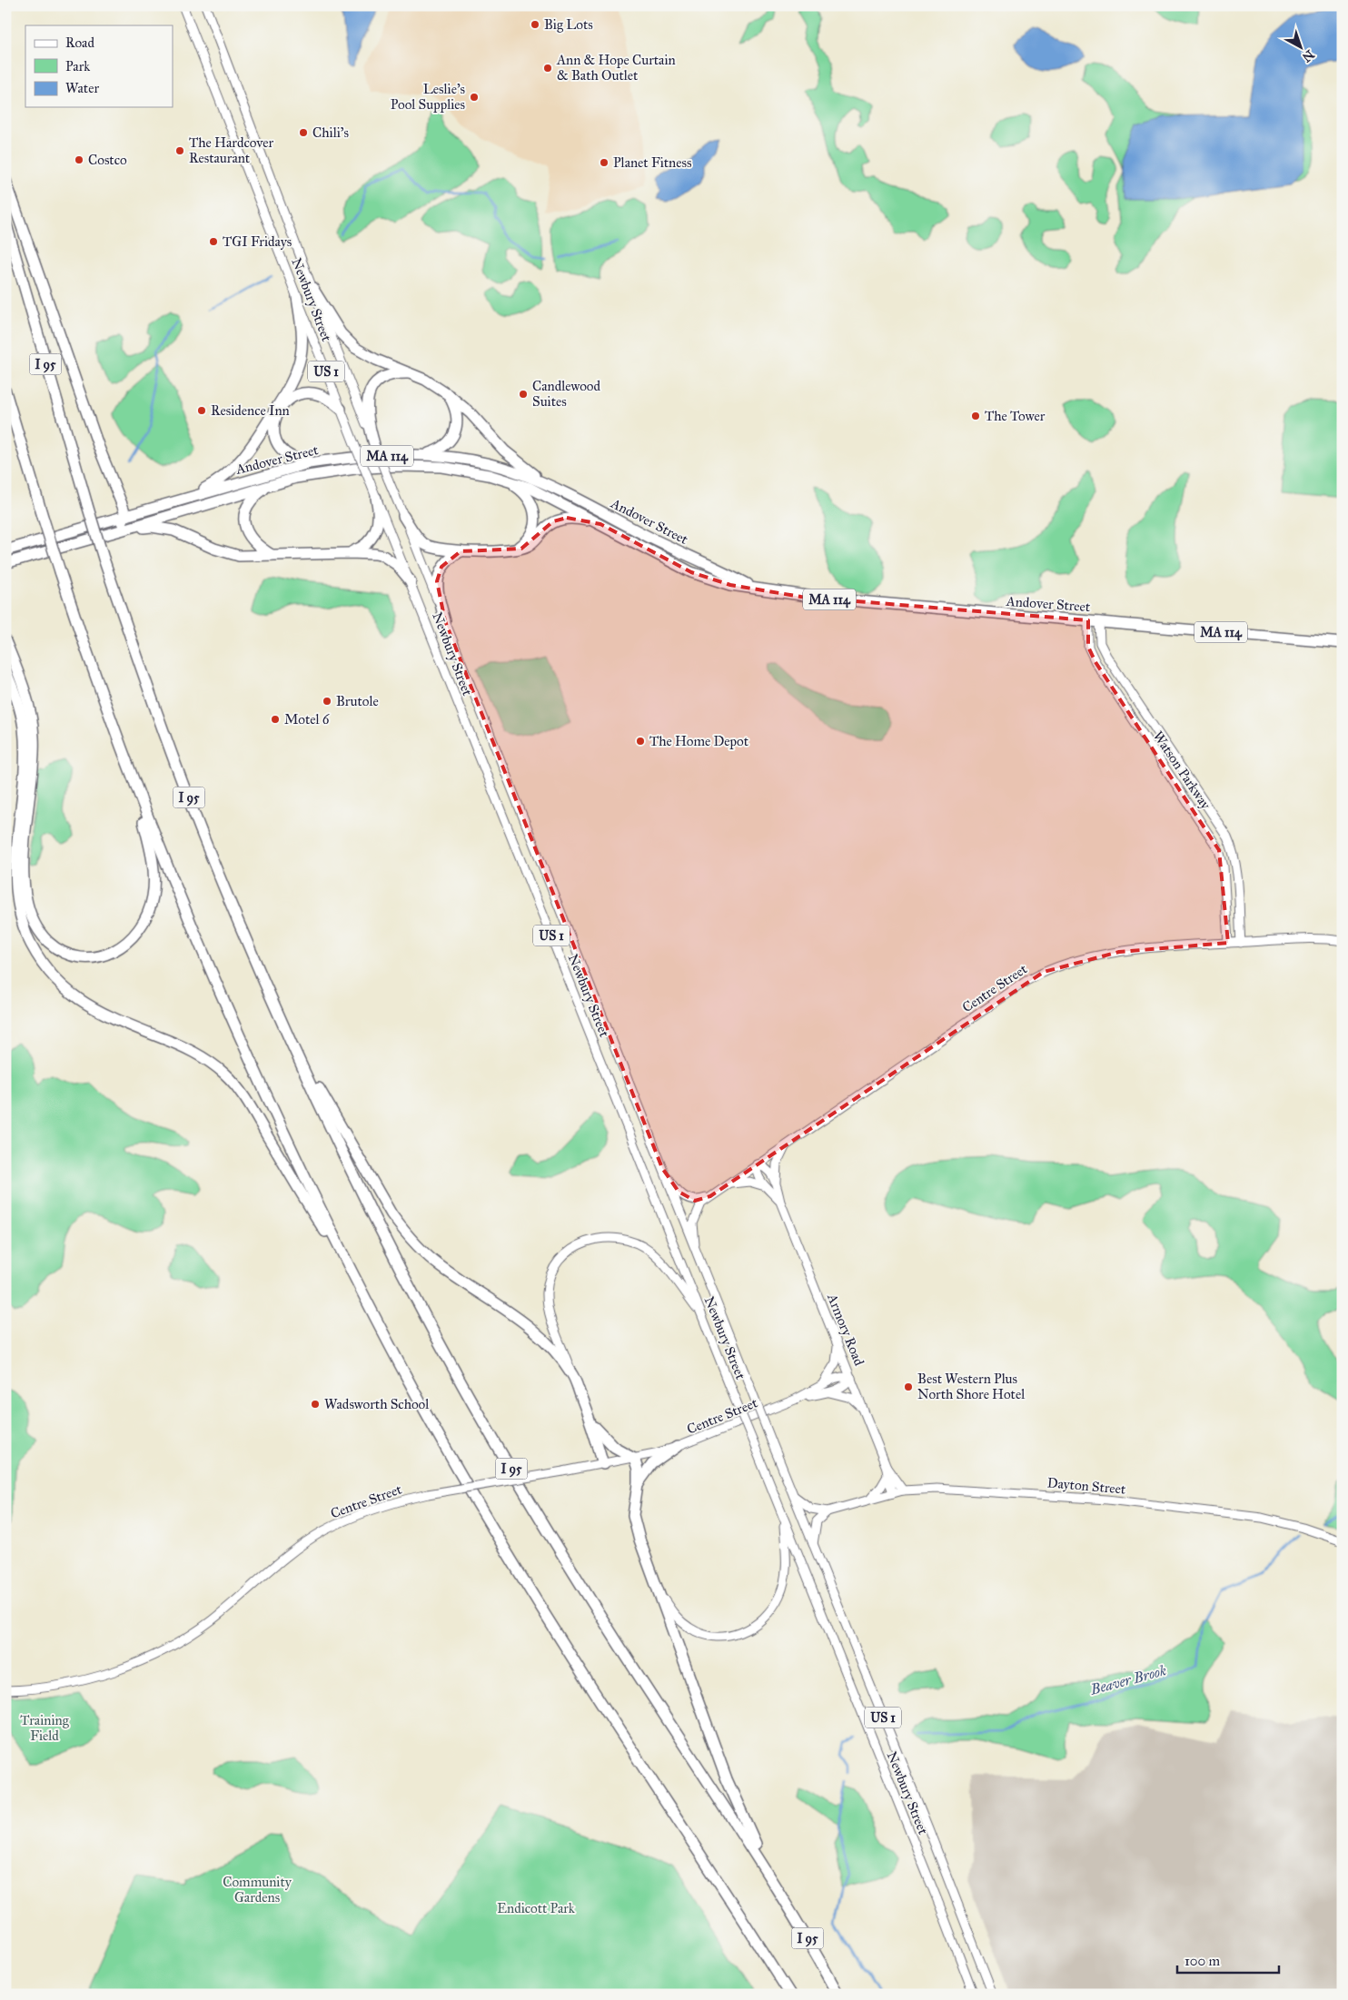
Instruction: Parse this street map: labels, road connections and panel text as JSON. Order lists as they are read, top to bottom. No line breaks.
{"streets":{"highway":["I 95","MA 114","Andover Street"],"main road":["Newbury Street","US 1","Watson Parkway","Centre Street","Armory Road","Dayton Street"]},"crossings":[["Newbury Street","Centre Street"],["Andover Street","Watson Parkway"],["Watson Parkway","Centre Street"],["Centre Street","Armory Road"],["Armory Road","Dayton Street"]],"water":["Beaver Brook"],"parks":["Training Field","Community Gardens","Endicott Park"],"places":["Big Lots","Ann & Hope Curtain & Bath Outlet","Leslie's Pool Supplies","Chili's","The Hardcover Restaurant","Costco","Planet Fitness","TGI Fridays","Candlewood Suites","Residence Inn","The Tower","Brutole","Motel 6","The Home Depot","Best Western Plus North Shore Hotel","Wadsworth School"],"legend":["Road","Park","Water"],"scale_bar":"100 m","north":"bottom right"}
